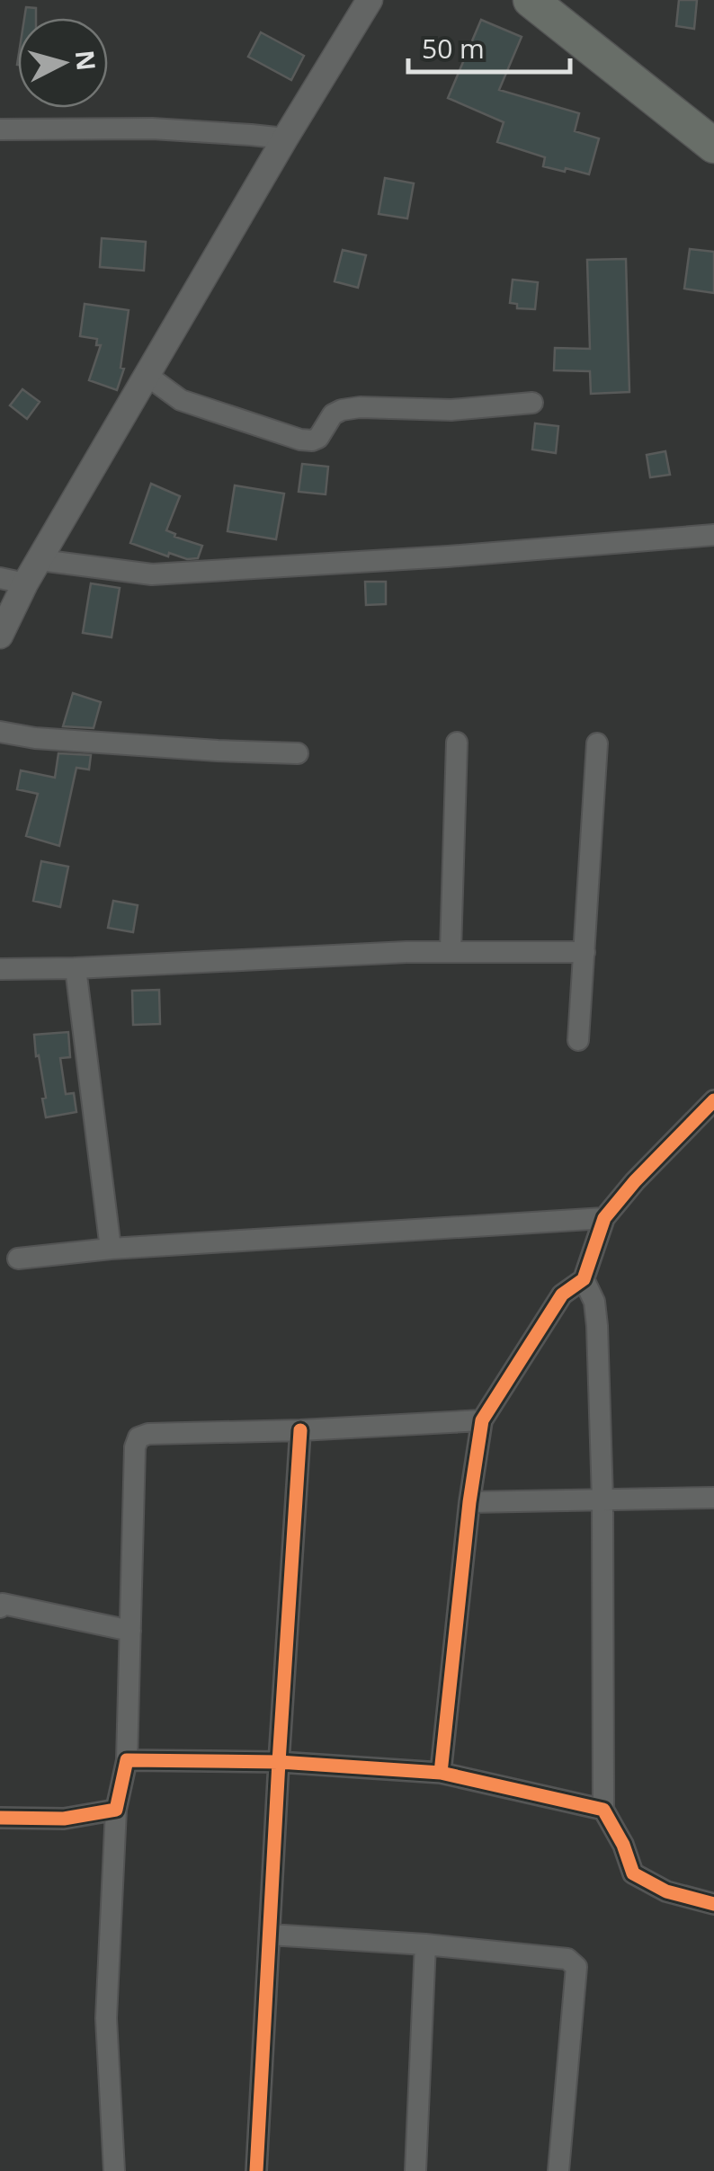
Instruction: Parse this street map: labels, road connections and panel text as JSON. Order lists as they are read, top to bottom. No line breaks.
{"scale_bar":"50 m","north":"right"}
